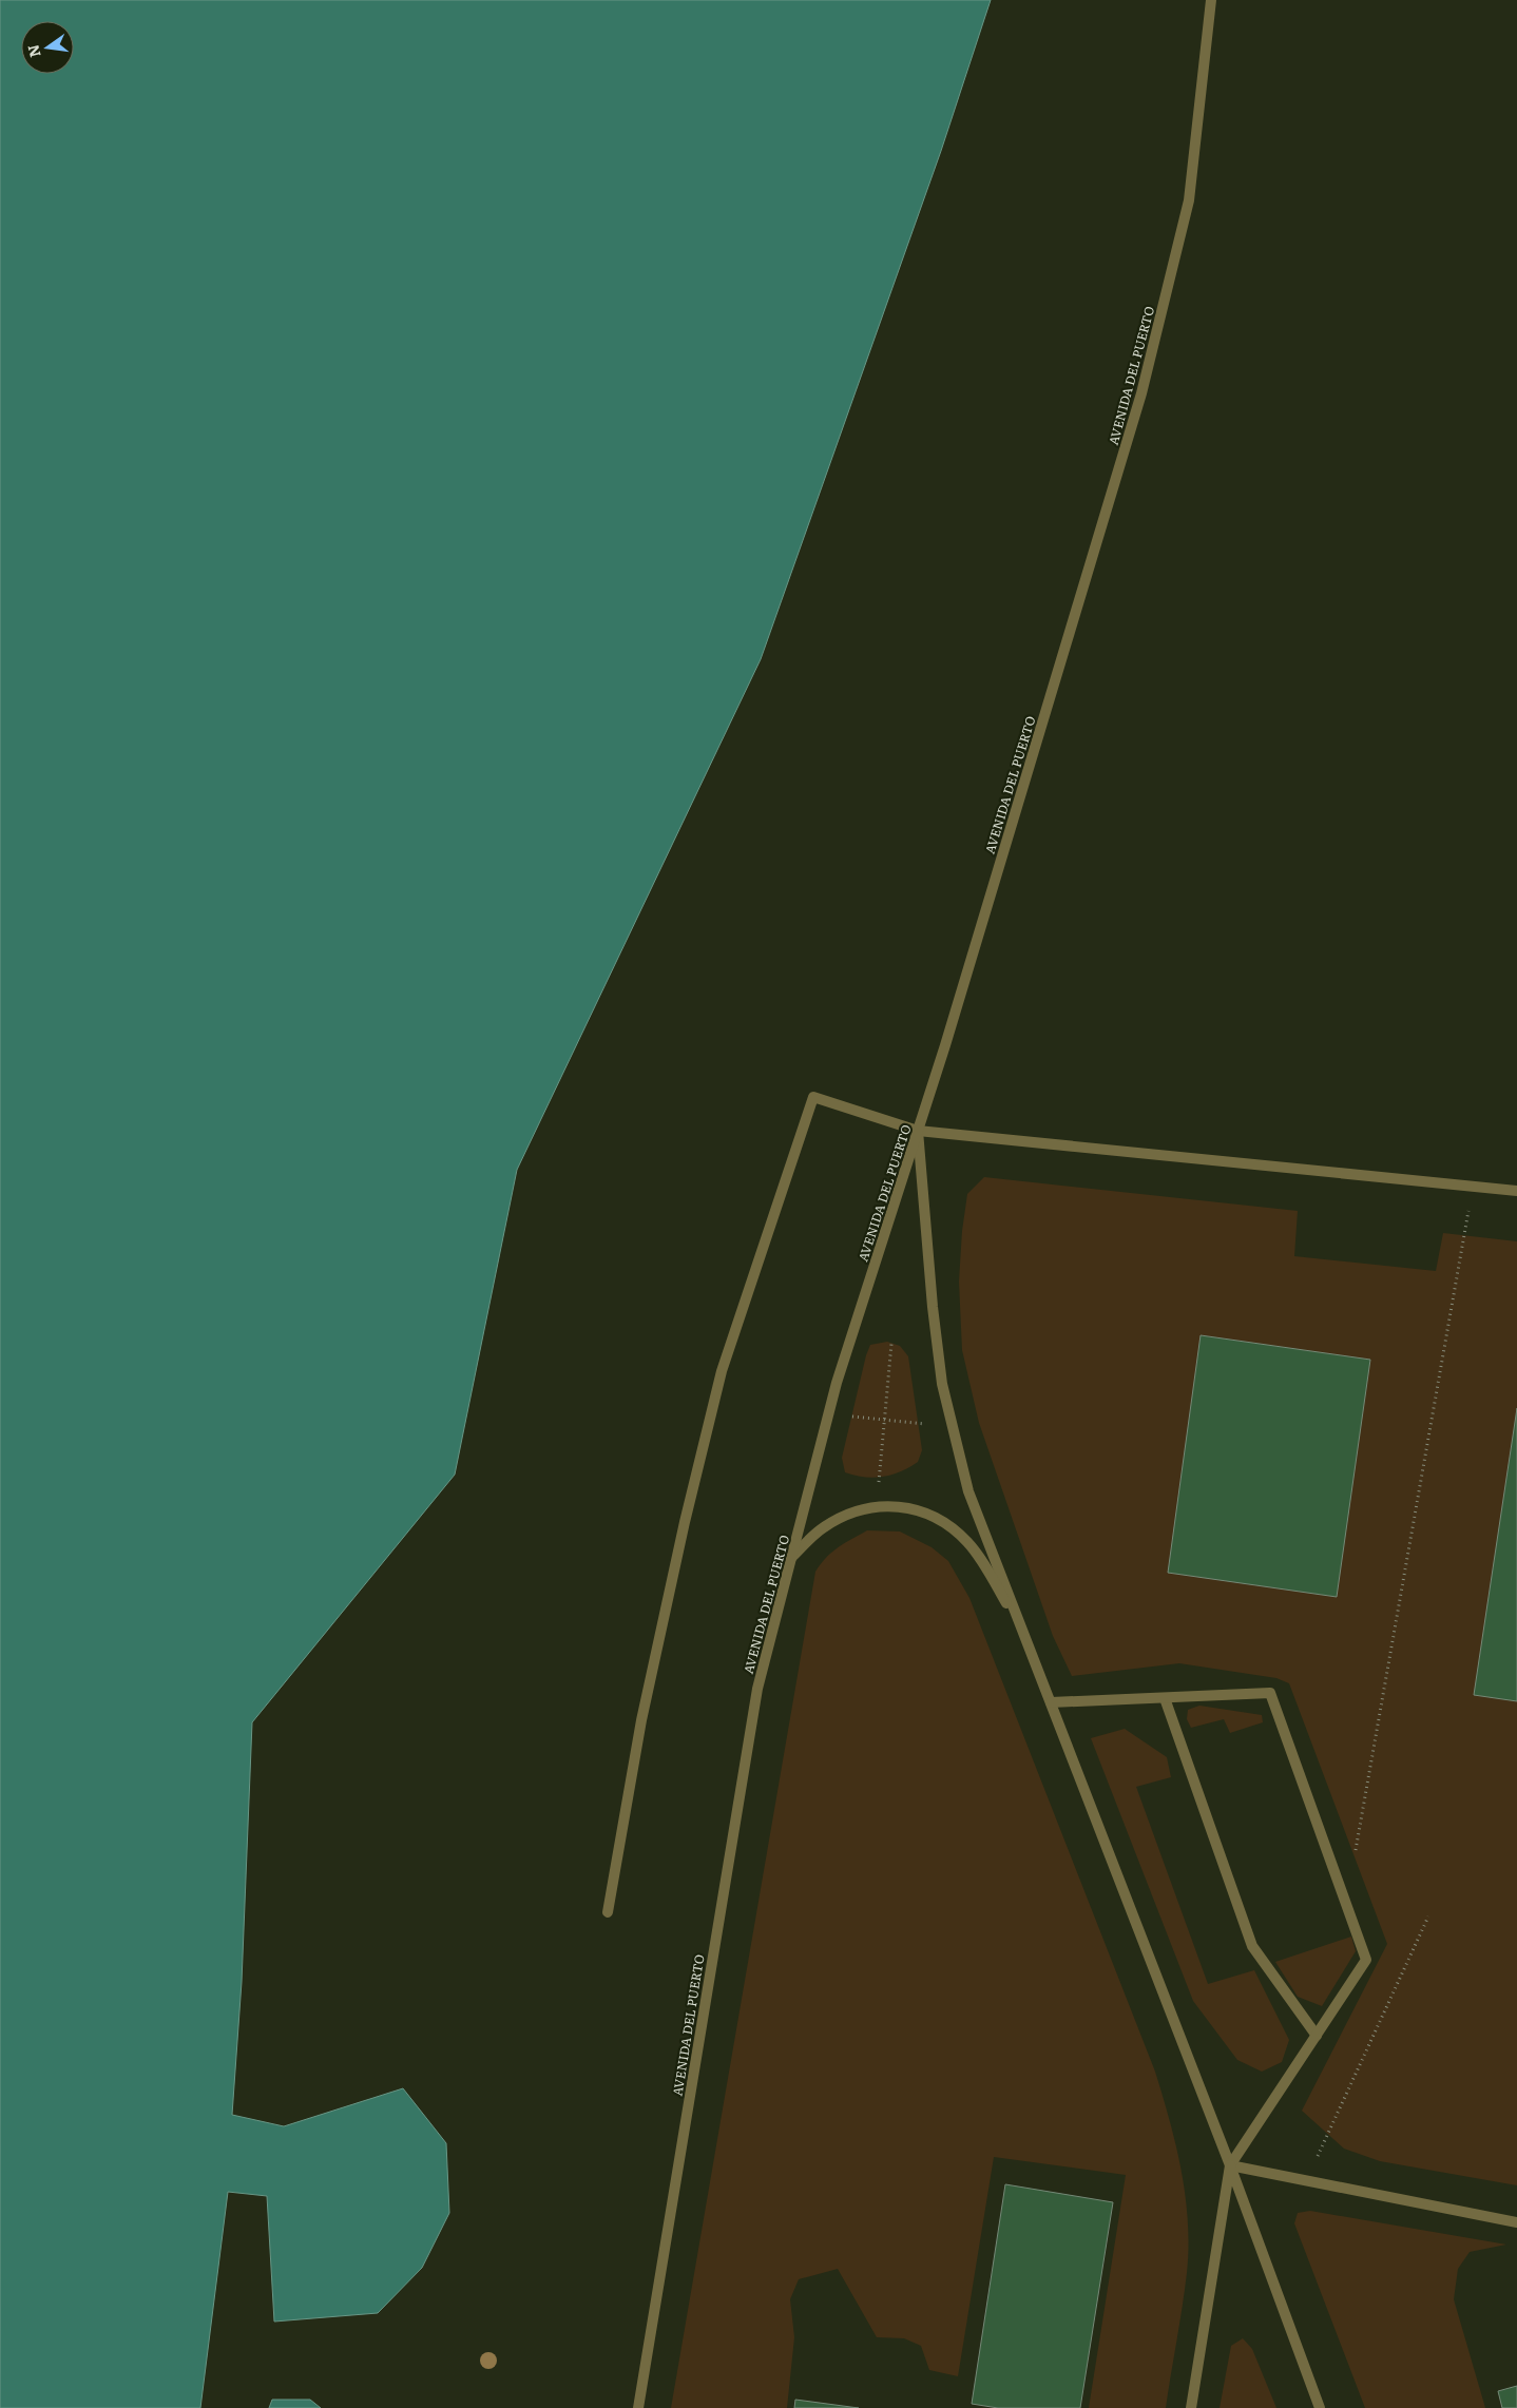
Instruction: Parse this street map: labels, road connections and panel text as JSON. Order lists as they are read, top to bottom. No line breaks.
{"streets":{"street":["AVENIDA DEL PUERTO"]},"north":"left"}
